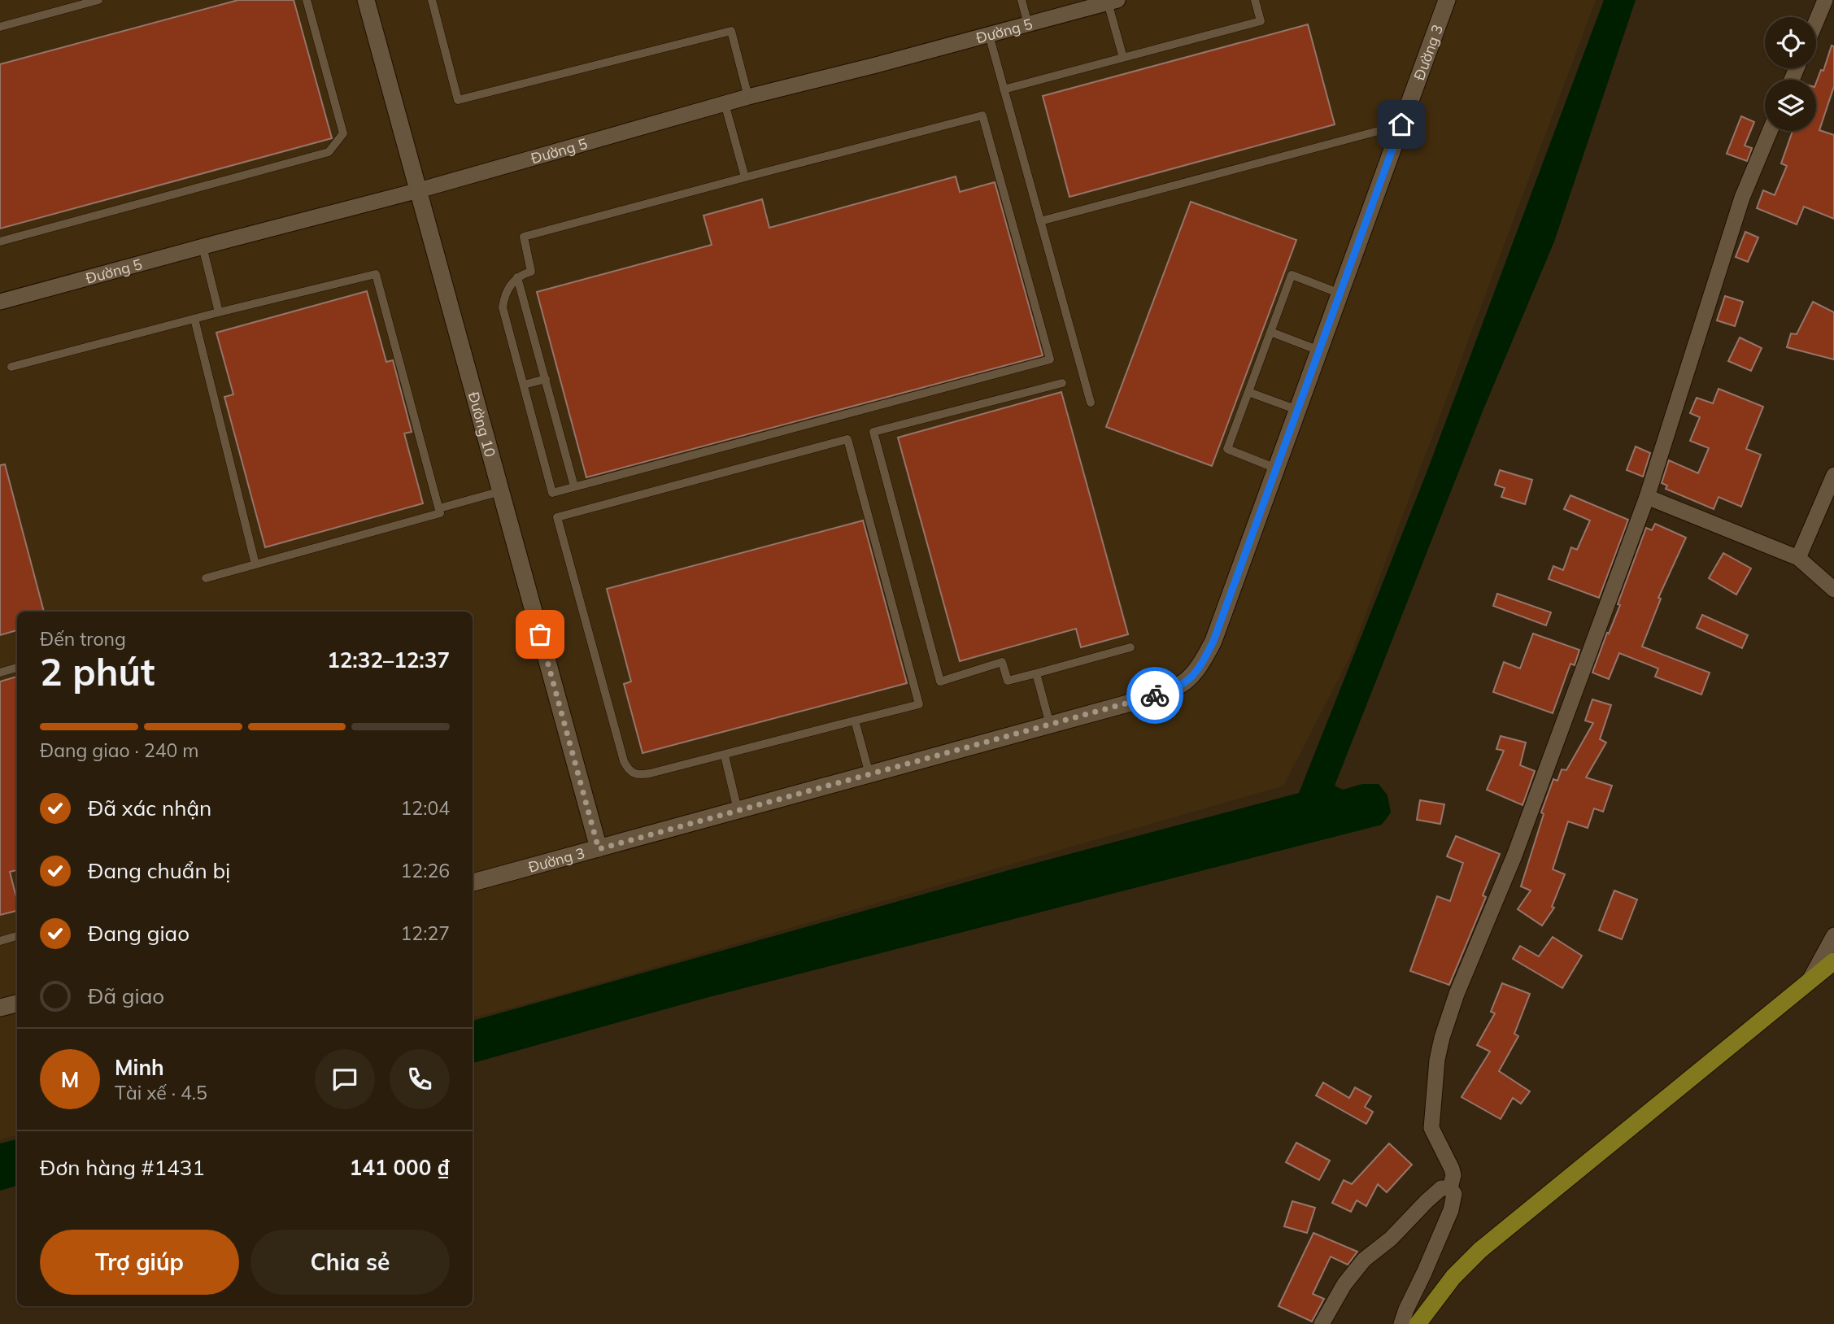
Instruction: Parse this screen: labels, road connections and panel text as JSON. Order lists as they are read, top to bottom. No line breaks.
{"streets":{"street":["Đường 5","Đường 3","Đường 10"]},"crossings":[["Đường 5","Đường 10"],["Đường 3","Đường 10"]],"page":{"heading":["2 phút","Đến trong","12:32–12:37"],"panel":["Minh","Tài xế · 4.5","Đơn hàng #1431","141 000 ₫"],"bar":"Đang giao · 240 m","list":[["Đã xác nhận","12:04"],["Đang chuẩn bị","12:26"],["Đang giao","12:27"],"Đã giao"],"round":"M","buttons":["Trợ giúp","Chia sẻ"]}}
